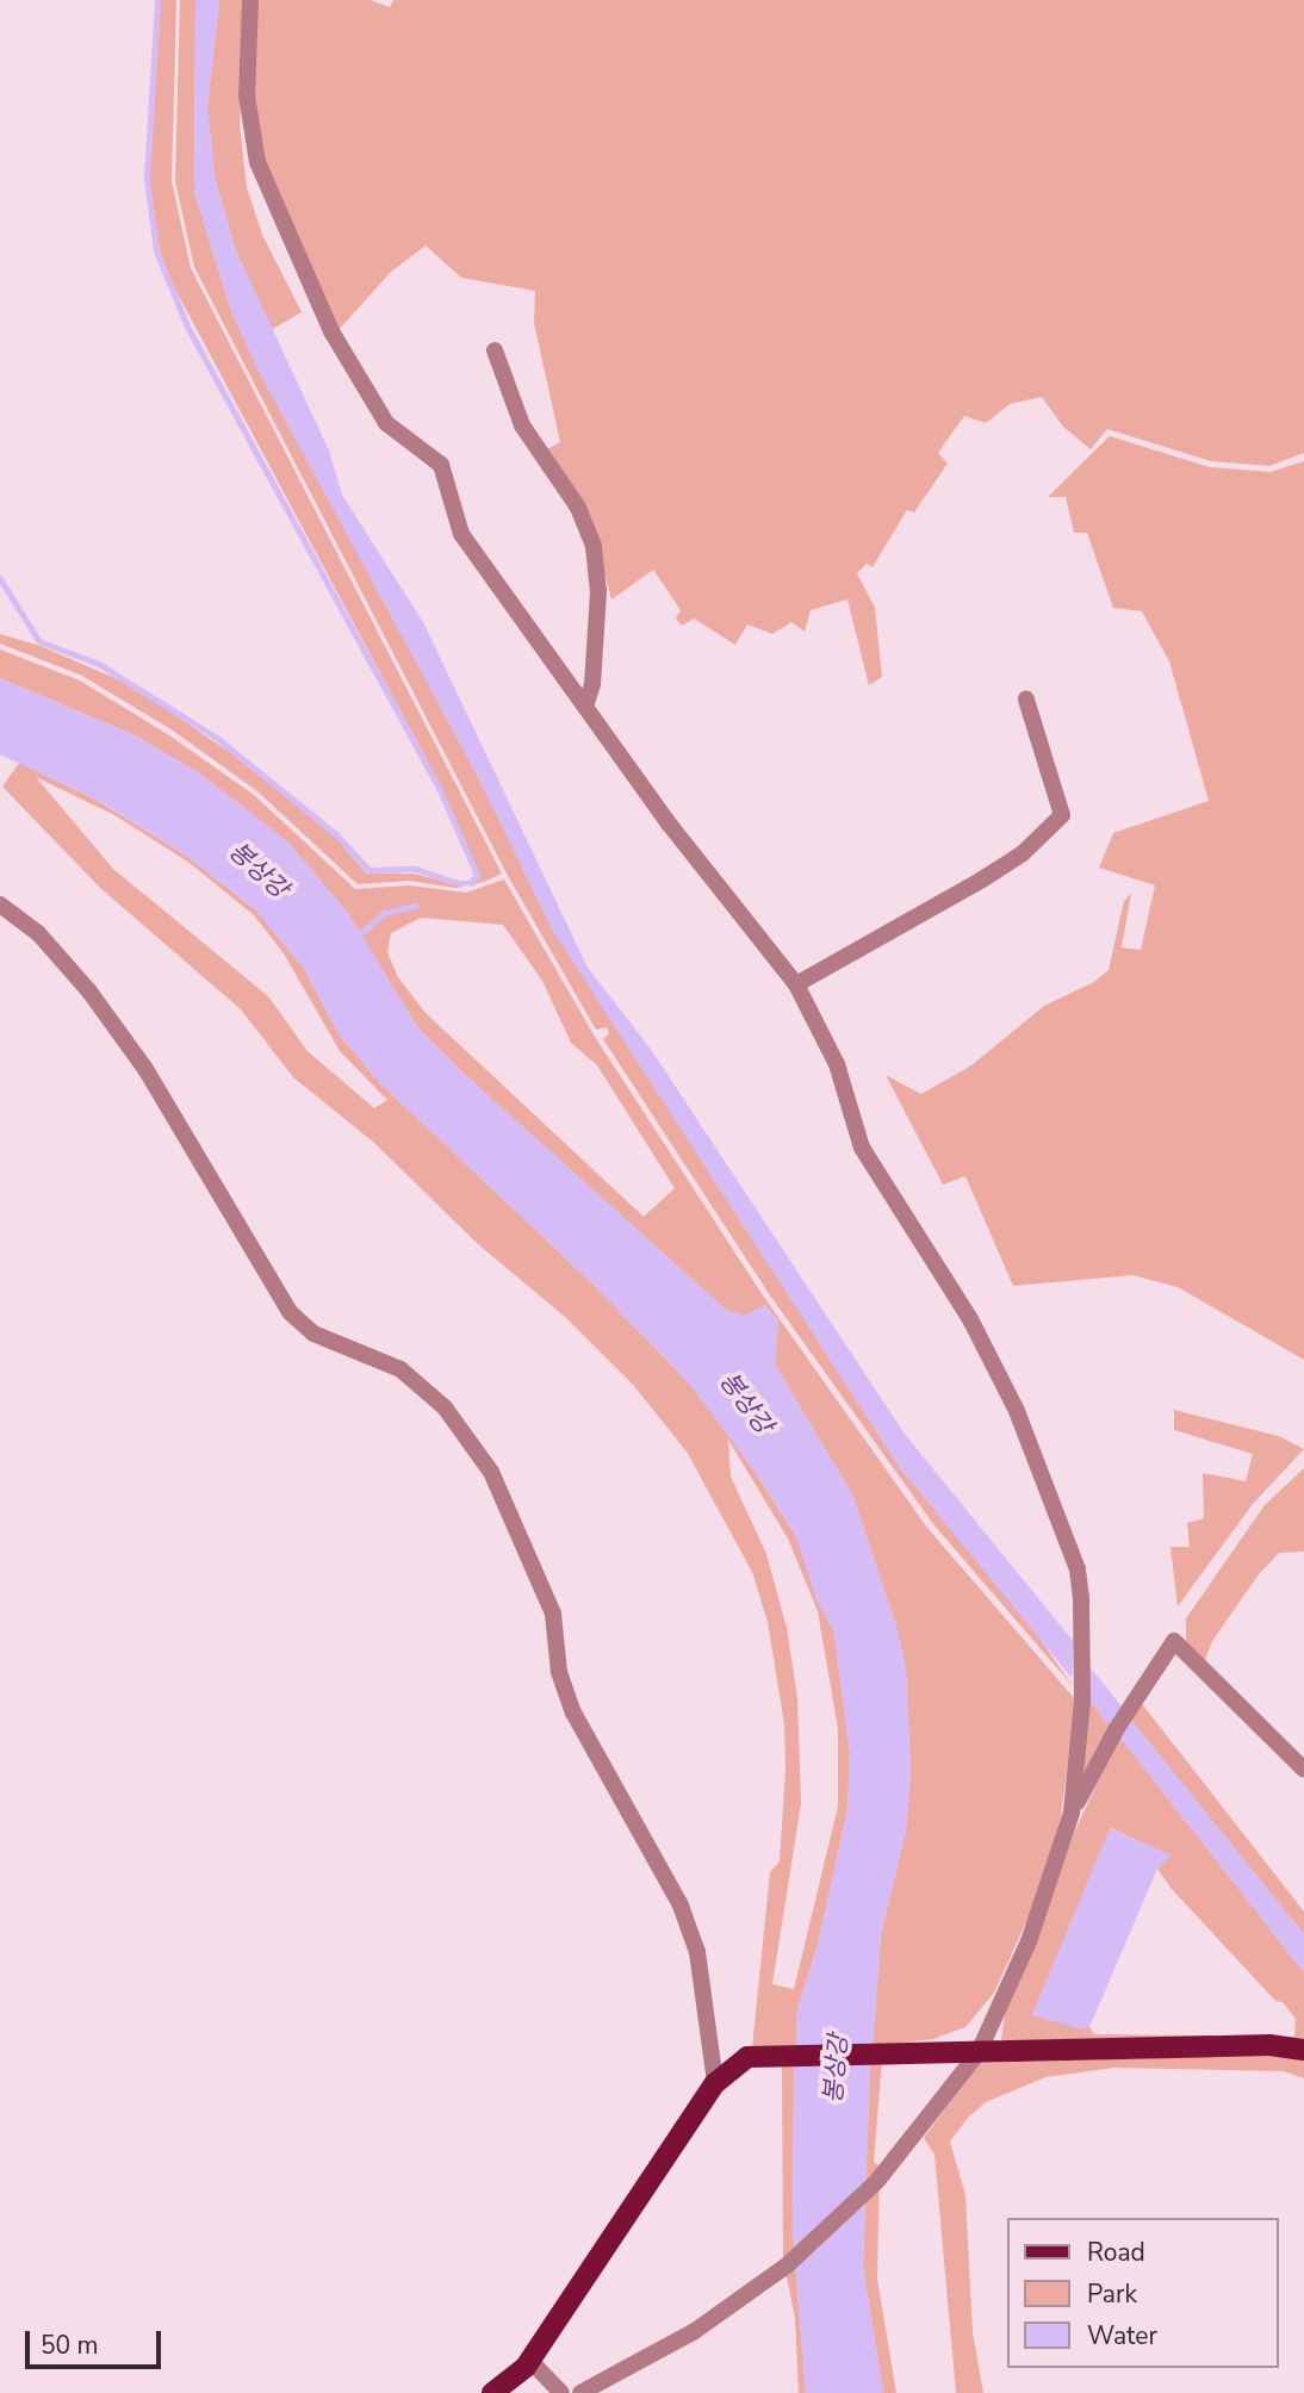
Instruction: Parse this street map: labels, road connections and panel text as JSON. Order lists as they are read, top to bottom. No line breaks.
{"water":["봉상강"],"legend":["Road","Park","Water"],"scale_bar":"50 m"}
